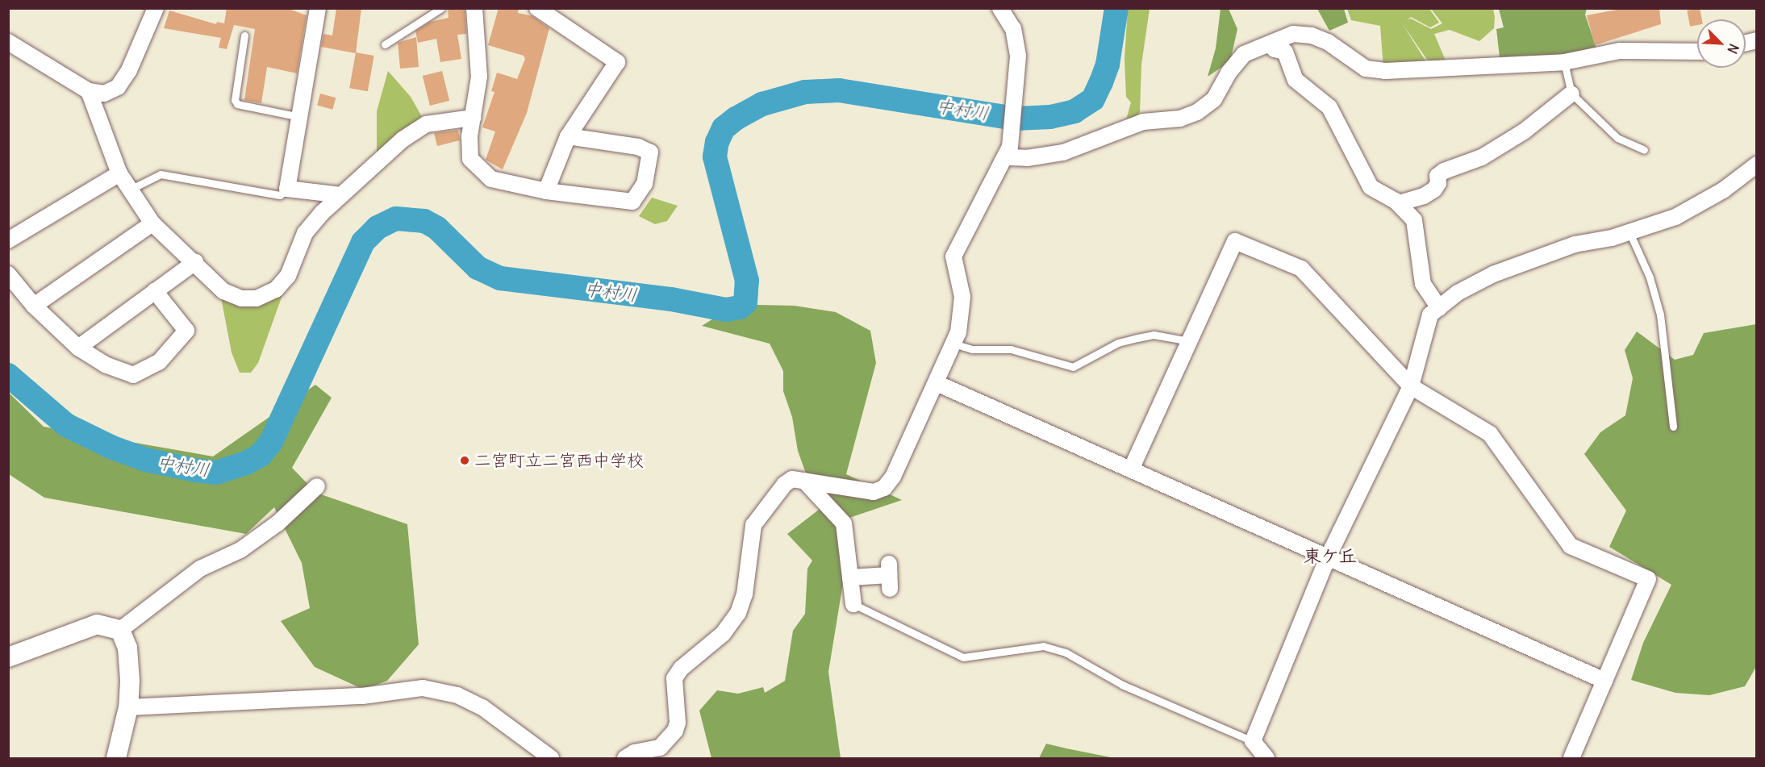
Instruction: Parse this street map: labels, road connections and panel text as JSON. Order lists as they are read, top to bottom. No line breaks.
{"districts":["東ケ丘"],"water":["中村川"],"places":["二宮町立二宮西中学校"],"north":"bottom right"}
